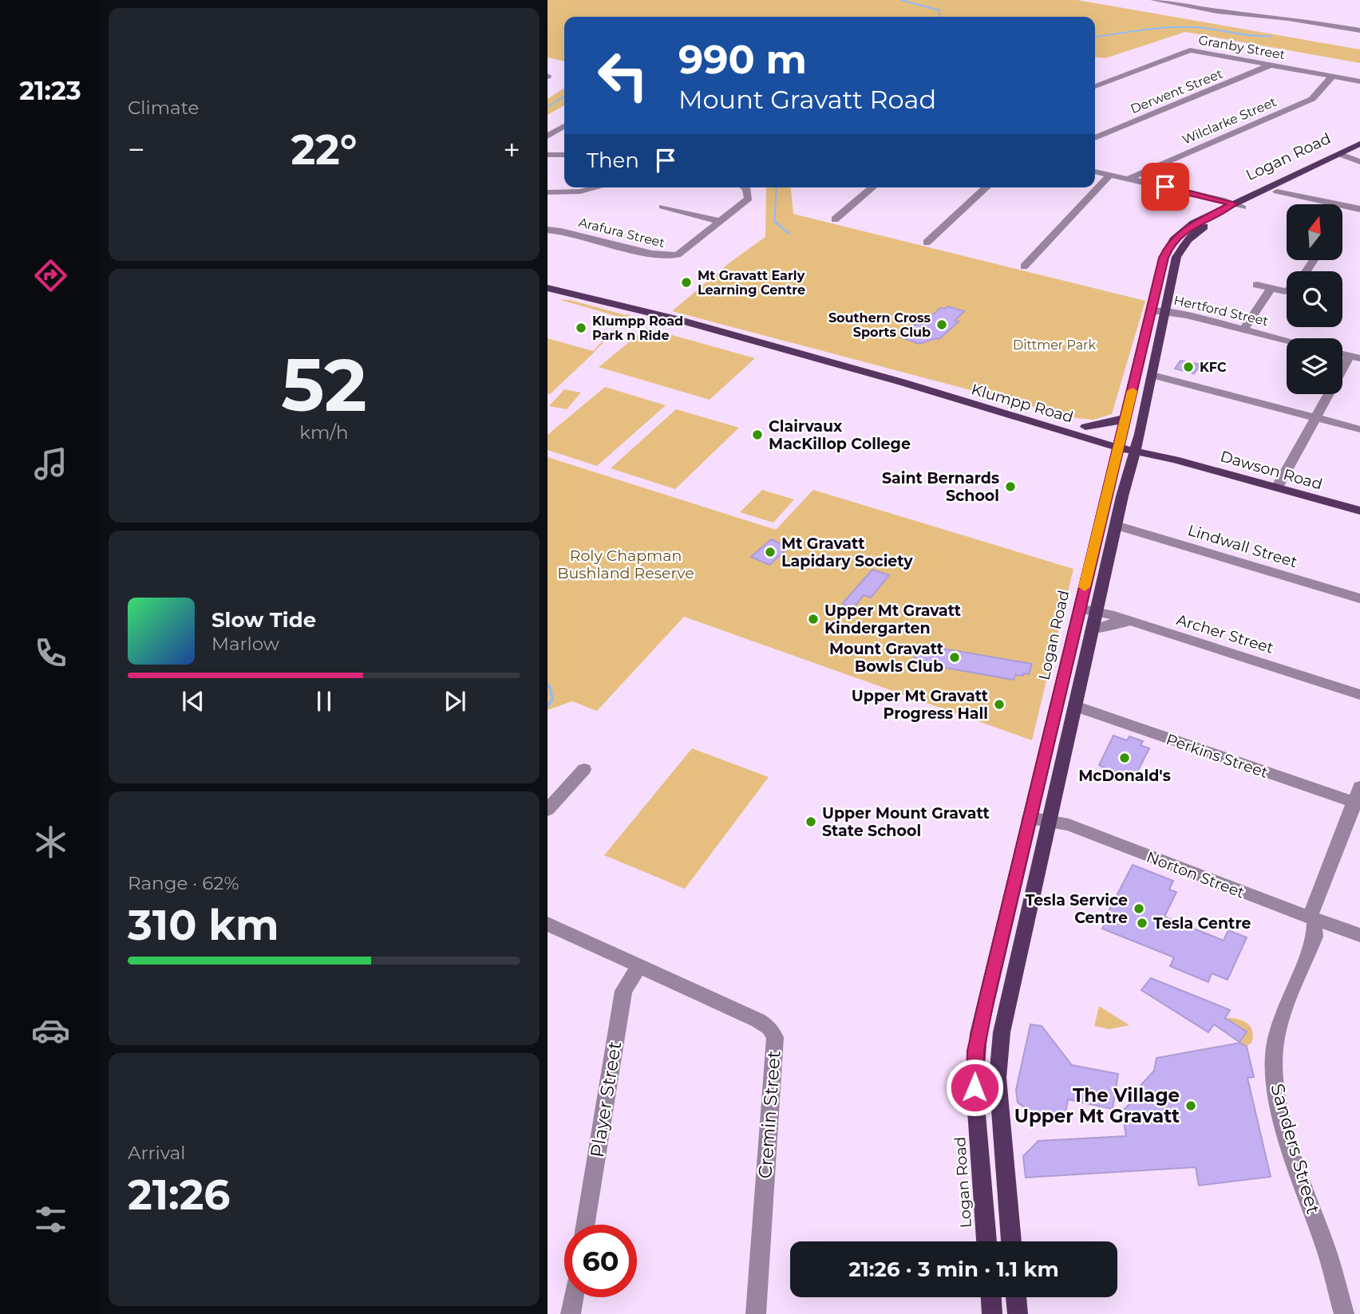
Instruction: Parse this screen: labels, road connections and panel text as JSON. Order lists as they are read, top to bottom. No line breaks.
{"streets":{"main road":["Logan Road","Klumpp Road","Dawson Road"],"street":["Granby Street","Derwent Street","Wilclarke Street","Arafura Street","Hertford Street","Lindwall Street","Archer Street","Perkins Street","Norton Street","Player Street","Cremin Street","Sanders Street"]},"crossings":[["Granby Street","Derwent Street"],["Granby Street","Wilclarke Street"],["Logan Road","Hertford Street"],["Logan Road","Klumpp Road"],["Logan Road","Dawson Road"],["Logan Road","Lindwall Street"],["Logan Road","Archer Street"],["Logan Road","Perkins Street"],["Logan Road","Norton Street"],["Klumpp Road","Dawson Road"],["Perkins Street","Sanders Street"],["Norton Street","Sanders Street"],["Player Street","Cremin Street"]],"parks":["Dittmer Park","Roly Chapman Bushland Reserve"],"places":["Mt Gravatt Early Learning Centre","Southern Cross Sports Club","Klumpp Road Park n Ride","KFC","Clairvaux MacKillop College","Saint Bernards School","Mt Gravatt Lapidary Society","Upper Mt Gravatt Kindergarten","Mount Gravatt Bowls Club","Upper Mt Gravatt Progress Hall","McDonald's","Upper Mount Gravatt State School","Tesla Service Centre","Tesla Centre","The Village Upper Mt Gravatt"],"north":"top","page":{"tabs":"21:23","tile":["Climate",["52","km/h"],["Range · 62%","310 km"],["Arrival","21:26"]],"turn":["990 m","Mount Gravatt Road"],"heat":["−","22°","+"],"then":"Then","song":["Slow Tide","Marlow"],"limit":"60","trip":"21:26 · 3 min · 1.1 km"}}
